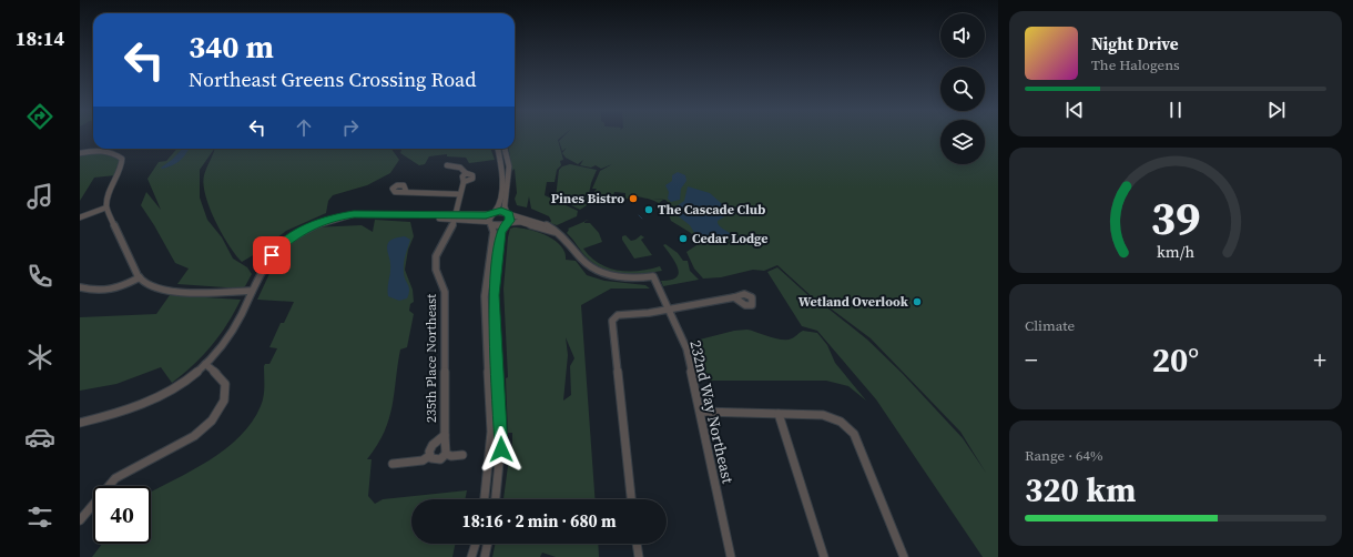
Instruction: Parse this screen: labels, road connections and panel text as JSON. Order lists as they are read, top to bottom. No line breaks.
{"streets":{"street":["235th Place Northeast","232nd Way Northeast"]},"places":["Pines Bistro","The Cascade Club","Cedar Lodge","Wetland Overlook"],"page":{"tabs":"18:14","turn":["340 m","Northeast Greens Crossing Road"],"song":["Night Drive","The Halogens"],"tile":["Climate",["Range · 64%","320 km"]],"heat":["−","20°","+"],"limit":"40","trip":"18:16 · 2 min · 680 m","gauge":["39","km/h"]}}
